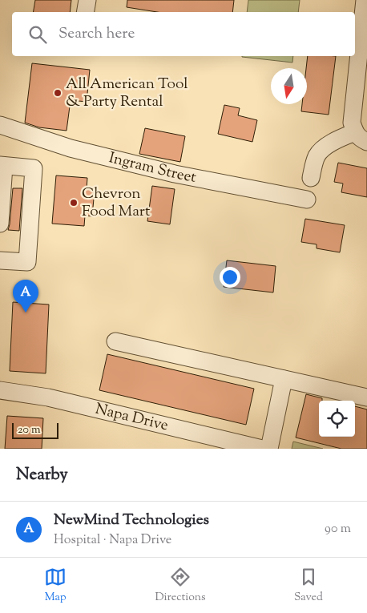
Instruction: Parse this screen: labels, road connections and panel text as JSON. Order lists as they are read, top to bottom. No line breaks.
{"streets":{"street":["Ingram Street","Napa Drive"]},"places":["All American Tool & Party Rental","Chevron Food Mart"],"scale_bar":"20 m","north":"bottom","page":{"search":"Search here","pins":"A","scale":"20 m","heading":"Nearby","list":[{"mark":"A","name":"NewMind Technologies","note":"Hospital · Napa Drive","value":"90 m"}],"nav":["Map","Directions","Saved"]}}
